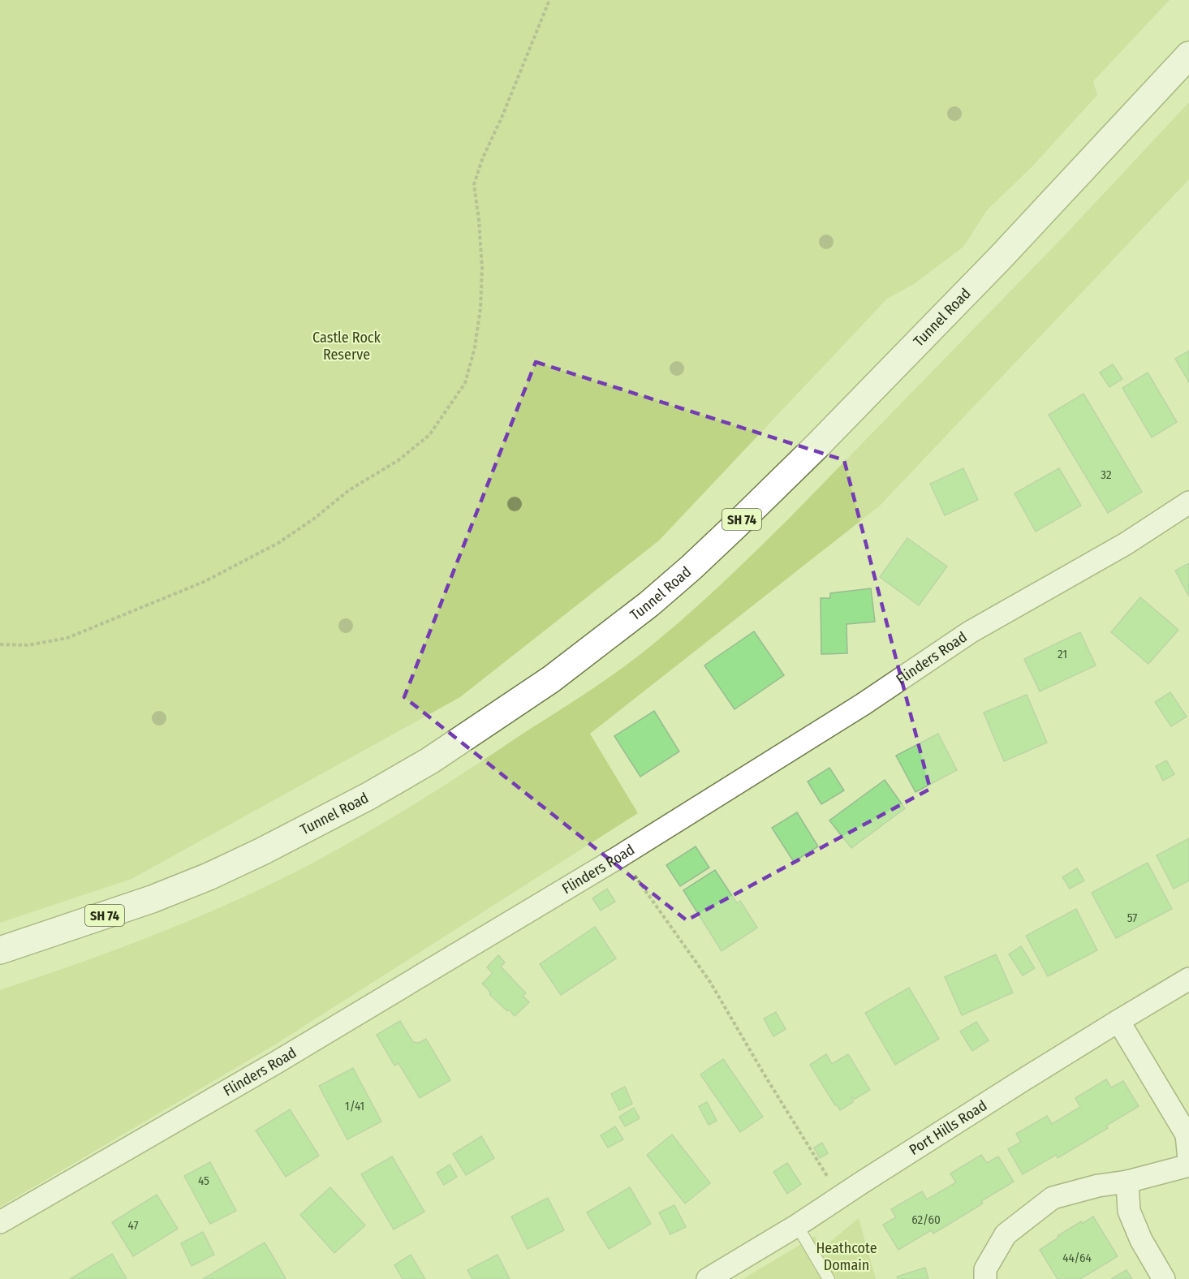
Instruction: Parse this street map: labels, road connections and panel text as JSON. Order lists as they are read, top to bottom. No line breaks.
{"streets":{"highway":["Tunnel Road","SH 74"],"street":["Flinders Road","Port Hills Road"]},"parks":["Castle Rock Reserve","Heathcote Domain"],"house_numbers":["32","21","57","1/41","45","62/60","47","44/64"]}
